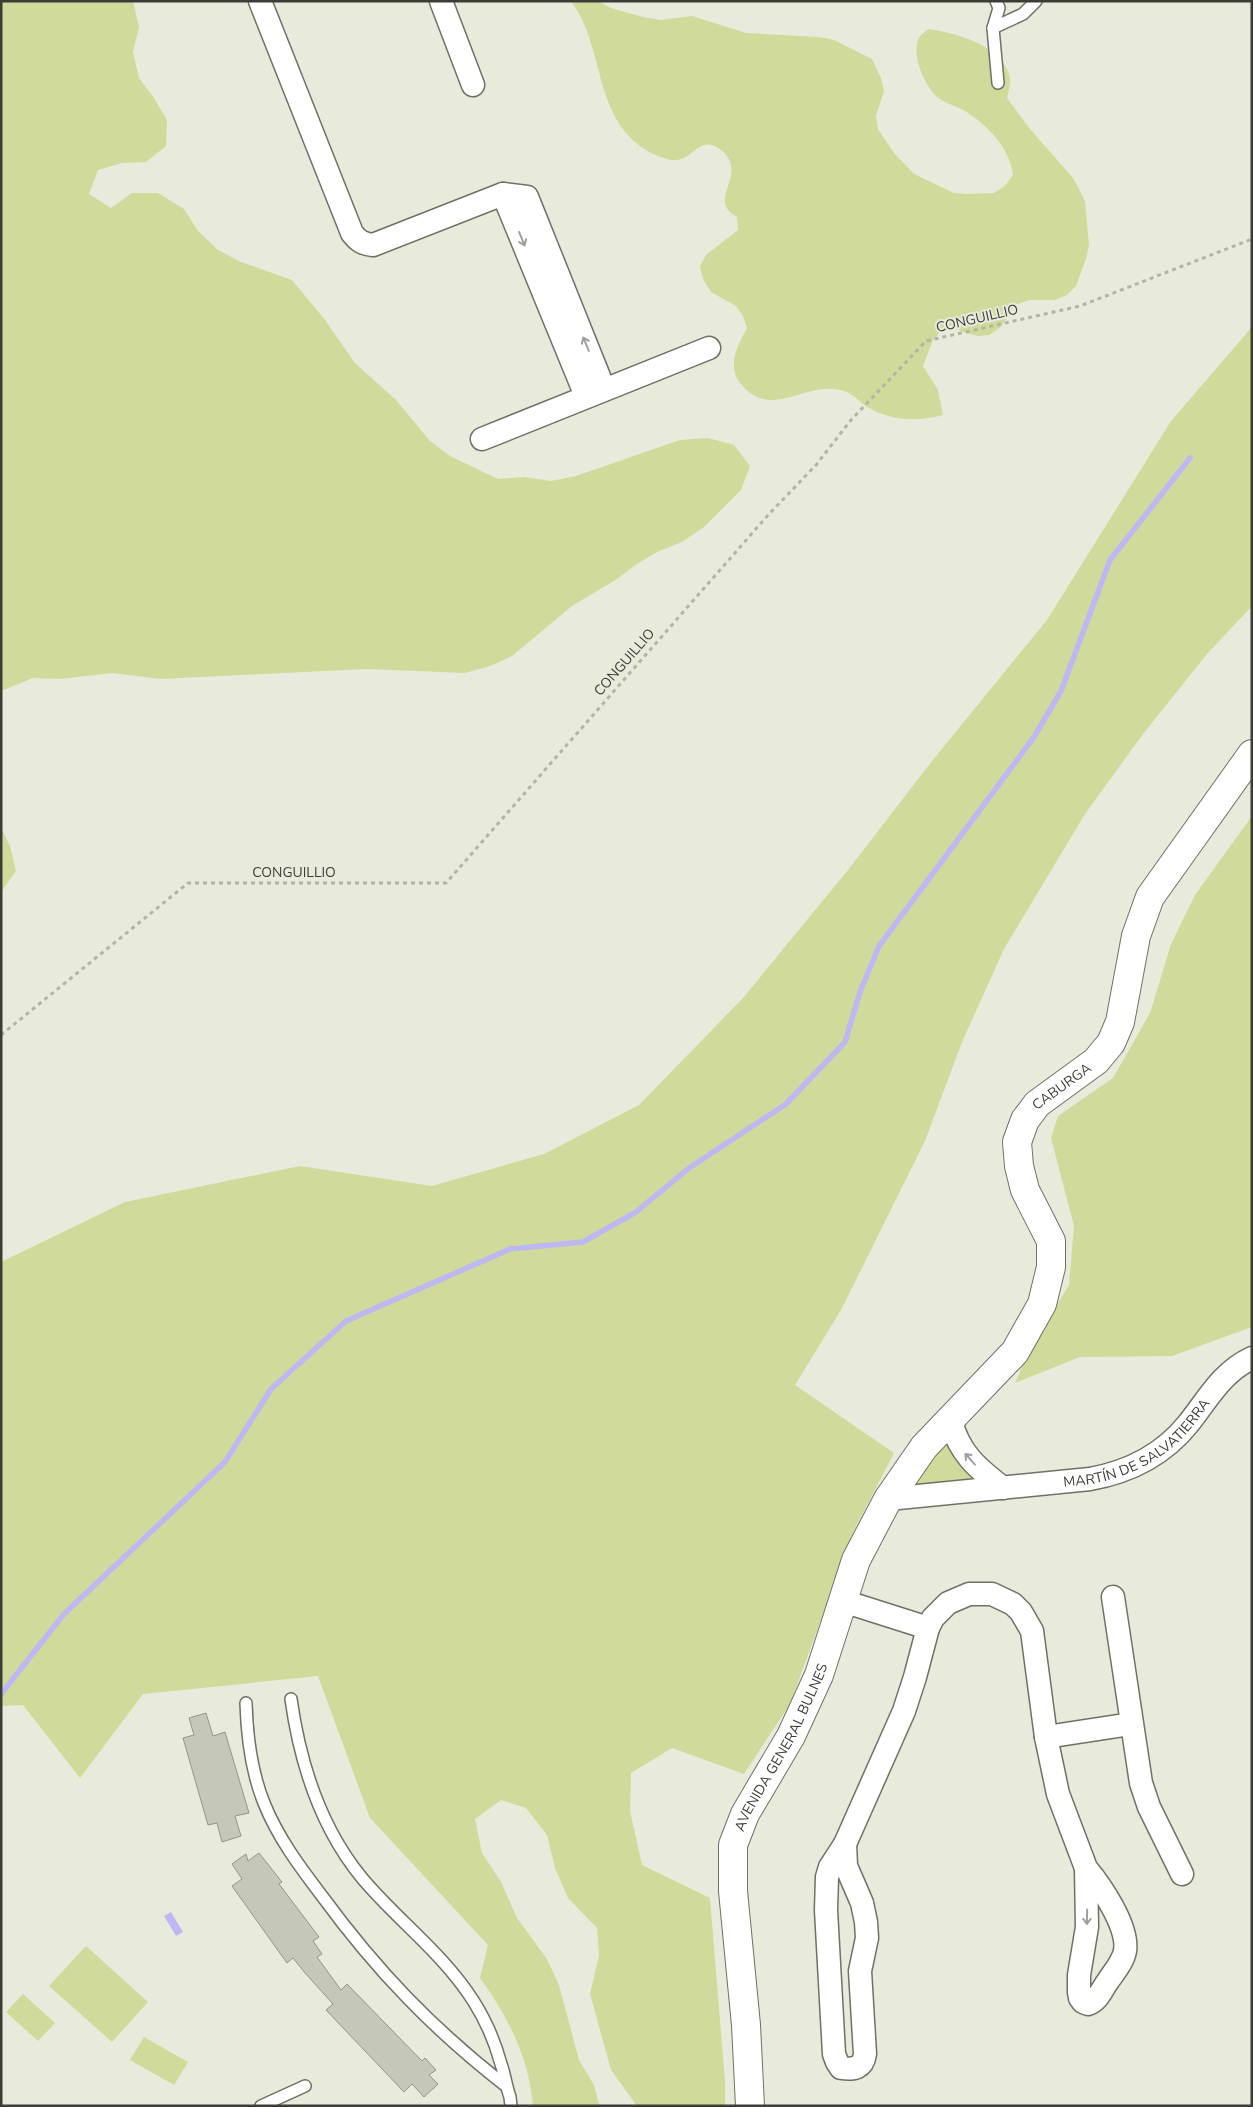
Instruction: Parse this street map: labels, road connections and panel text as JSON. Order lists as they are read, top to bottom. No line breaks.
{"streets":{"street":["CABURGA","MARTÍN DE SALVATIERRA","AVENIDA GENERAL BULNES"],"path":["CONGUILLIO"]},"crossings":[["CABURGA","AVENIDA GENERAL BULNES"],["MARTÍN DE SALVATIERRA","AVENIDA GENERAL BULNES"]]}
